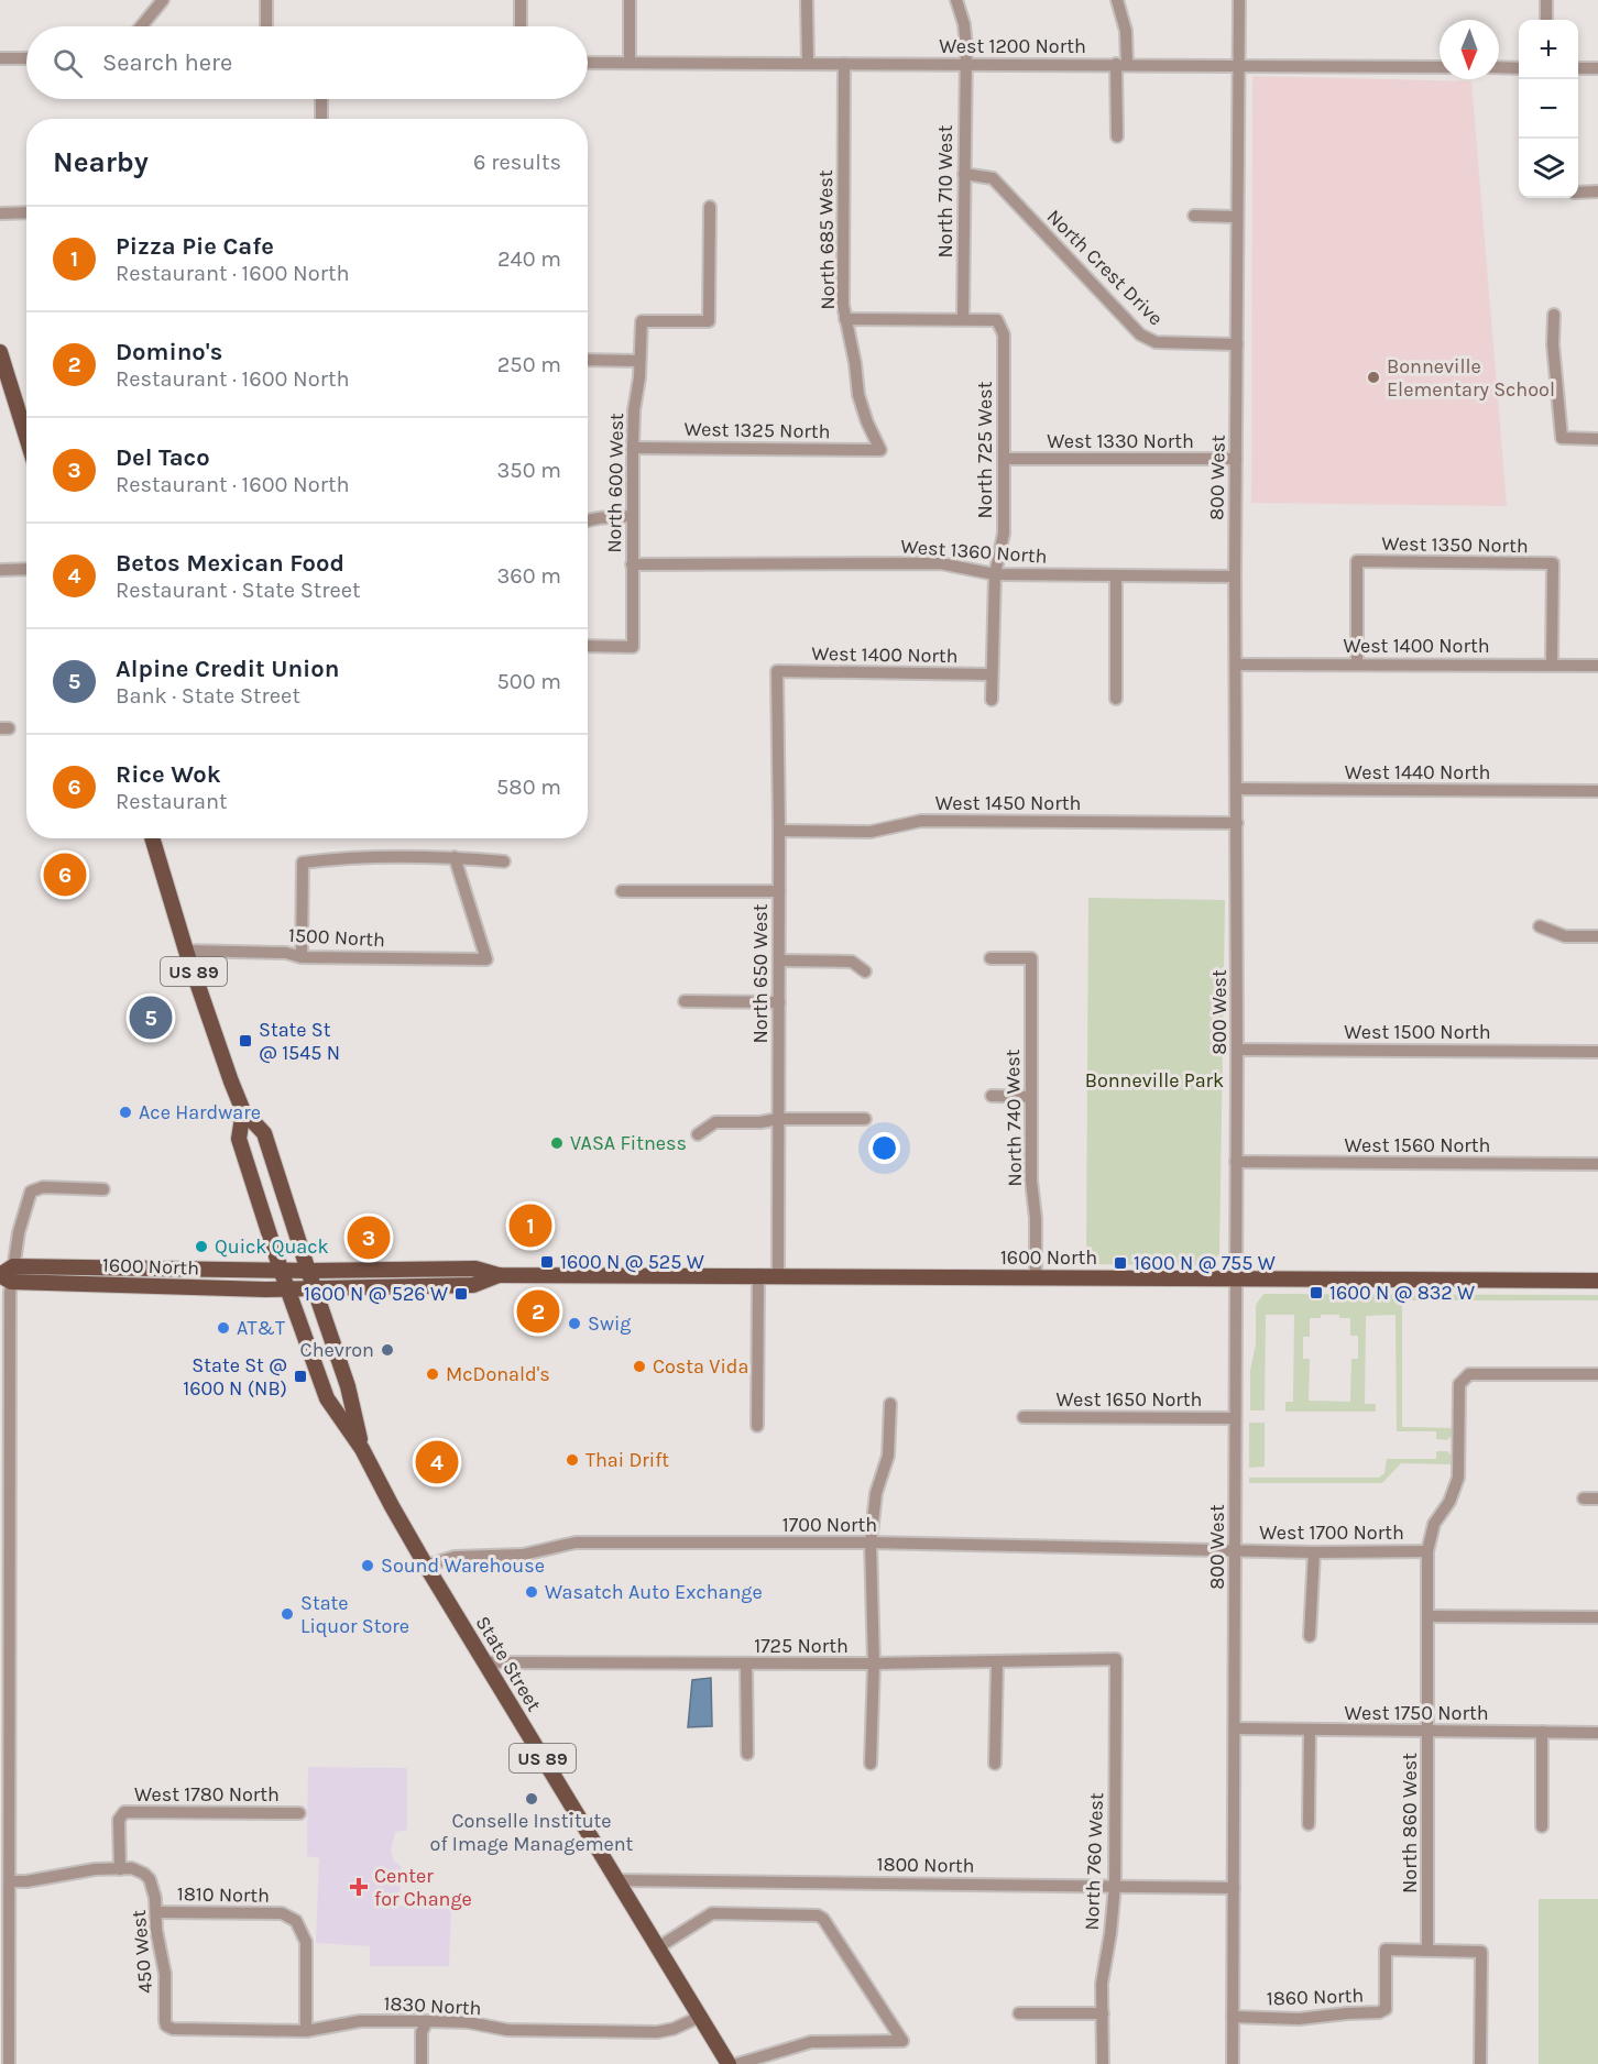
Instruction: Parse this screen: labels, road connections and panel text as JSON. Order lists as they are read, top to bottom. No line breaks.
{"streets":{"main road":["US 89","1600 North","State Street"],"street":["West 1200 North","North 710 West","North 685 West","North Crest Drive","West 1325 North","West 1330 North","North 725 West","800 West","North 600 West","West 1350 North","West 1360 North","West 1400 North","West 1440 North","West 1450 North","1500 North","North 650 West","West 1500 North","North 740 West","West 1560 North","West 1650 North","1700 North","West 1700 North","1725 North","West 1750 North","West 1780 North","North 860 West","North 760 West","1800 North","1810 North","450 West","1860 North","1830 North"]},"crossings":[["West 1200 North","North 710 West"],["West 1200 North","North 685 West"],["West 1200 North","800 West"],["North 710 West","North Crest Drive"],["North 710 West","North 725 West"],["North 685 West","West 1325 North"],["North Crest Drive","800 West"],["West 1325 North","North 600 West"],["West 1330 North","North 725 West"],["West 1330 North","800 West"],["North 725 West","West 1360 North"],["North 725 West","West 1400 North"],["800 West","West 1360 North"],["800 West","West 1400 North"],["800 West","West 1440 North"],["800 West","West 1450 North"],["800 West","West 1500 North"],["800 West","West 1560 North"],["800 West","1600 North"],["800 West","West 1650 North"],["800 West","1700 North"],["800 West","West 1700 North"],["800 West","West 1750 North"],["800 West","1800 North"],["800 West","1860 North"],["North 600 West","West 1360 North"],["West 1350 North","West 1400 North"],["West 1400 North","North 650 West"],["West 1450 North","North 650 West"],["1500 North","State Street"],["North 650 West","1600 North"],["North 740 West","1600 North"],["1600 North","State Street"],["1700 North","West 1700 North"],["1700 North","State Street"],["West 1700 North","North 860 West"],["1725 North","State Street"],["1725 North","North 760 West"],["State Street","1800 North"],["State Street","1830 North"],["West 1750 North","North 860 West"],["West 1780 North","450 West"],["North 860 West","1860 North"],["North 760 West","1800 North"],["1810 North","450 West"],["1810 North","1830 North"],["450 West","1830 North"]],"parks":["Bonneville Park"],"places":{"other":["Bonneville Elementary School","Ace Hardware","VASA Fitness","Quick Quack","Swig","AT&T","Chevron","Costa Vida","McDonald's","Thai Drift","Sound Warehouse","Wasatch Auto Exchange","State Liquor Store","Conselle Institute of Image Management"],"transit":["State St @ 1545 N","1600 N @ 525 W","1600 N @ 755 W","1600 N @ 832 W","1600 N @ 526 W","State St @ 1600 N (NB)"],"health":["Center for Change"]},"north":"bottom","page":{"map_buttons":["+","−"],"search":"Search here","heading":["Nearby","6 results"],"list":[{"mark":"1","name":"Pizza Pie Cafe","note":"Restaurant · 1600 North","value":"240 m"},{"mark":"2","name":"Domino's","note":"Restaurant · 1600 North","value":"250 m"},{"mark":"3","name":"Del Taco","note":"Restaurant · 1600 North","value":"350 m"},{"mark":"4","name":"Betos Mexican Food","note":"Restaurant · State Street","value":"360 m"},{"mark":"5","name":"Alpine Credit Union","note":"Bank · State Street","value":"500 m"},{"mark":"6","name":"Rice Wok","note":"Restaurant","value":"580 m"}],"pins":["6","5","1","3","2","4"]}}
